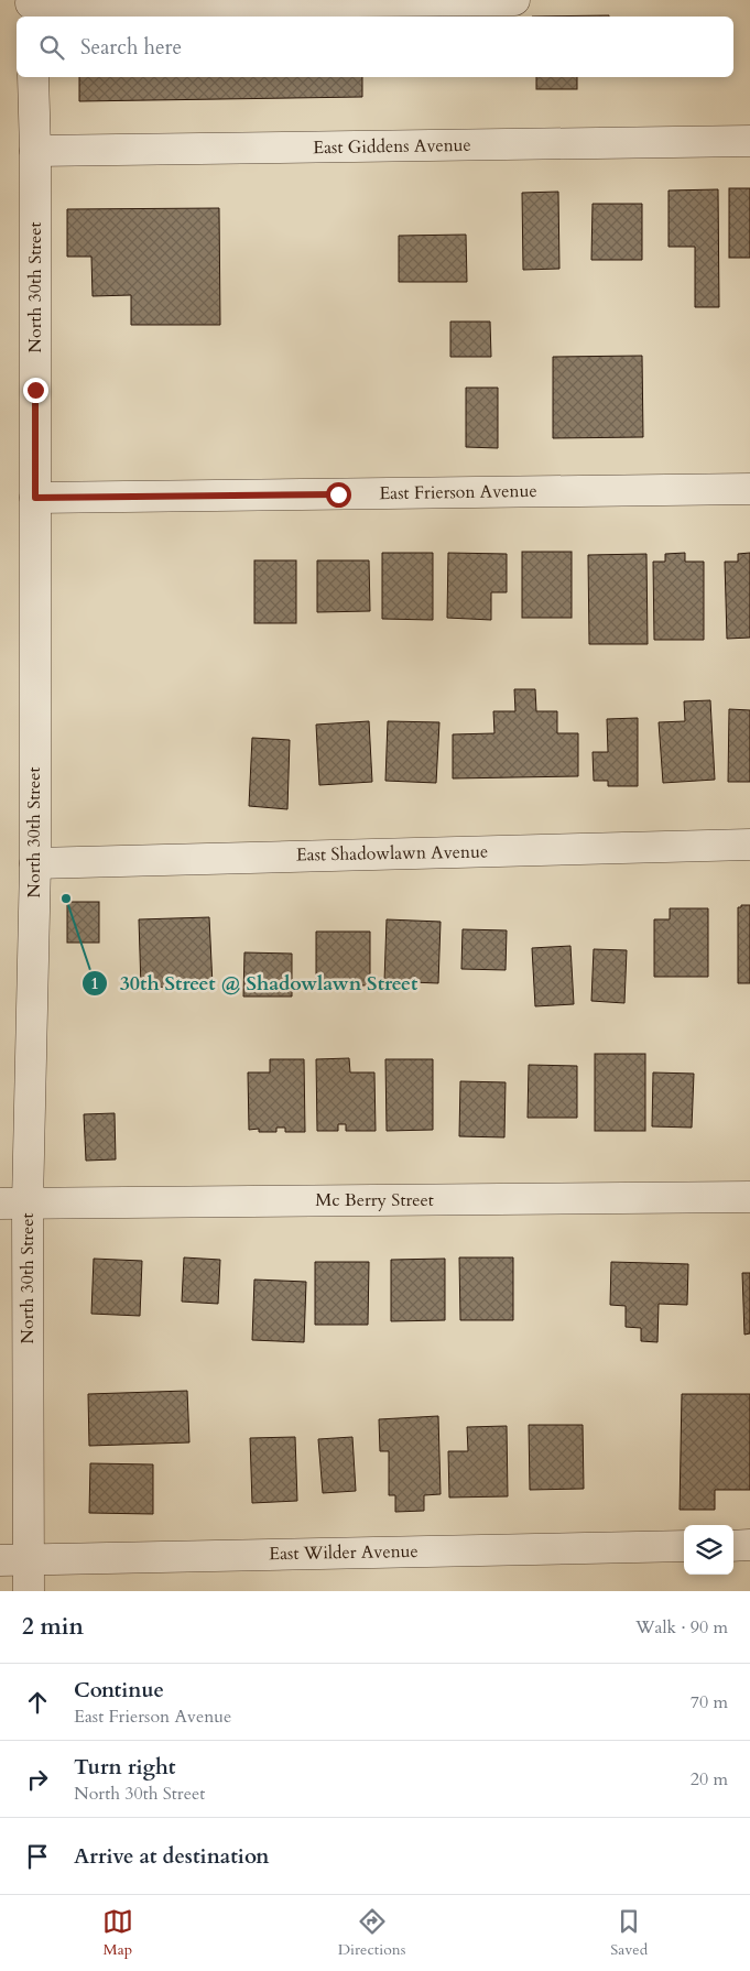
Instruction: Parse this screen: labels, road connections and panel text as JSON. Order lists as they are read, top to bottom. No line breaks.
{"streets":{"street":["East Giddens Avenue","North 30th Street","East Frierson Avenue","East Shadowlawn Avenue","Mc Berry Street","East Wilder Avenue"]},"crossings":[["East Giddens Avenue","North 30th Street"],["North 30th Street","East Frierson Avenue"],["North 30th Street","East Shadowlawn Avenue"],["North 30th Street","Mc Berry Street"],["North 30th Street","East Wilder Avenue"]],"places":["30th Street @ Shadowlawn Street"],"page":{"search":"Search here","heading":["2 min","Walk · 90 m"],"list":[["Continue","East Frierson Avenue","70 m"],["Turn right","North 30th Street","20 m"],"Arrive at destination"],"nav":["Map","Directions","Saved"]}}
